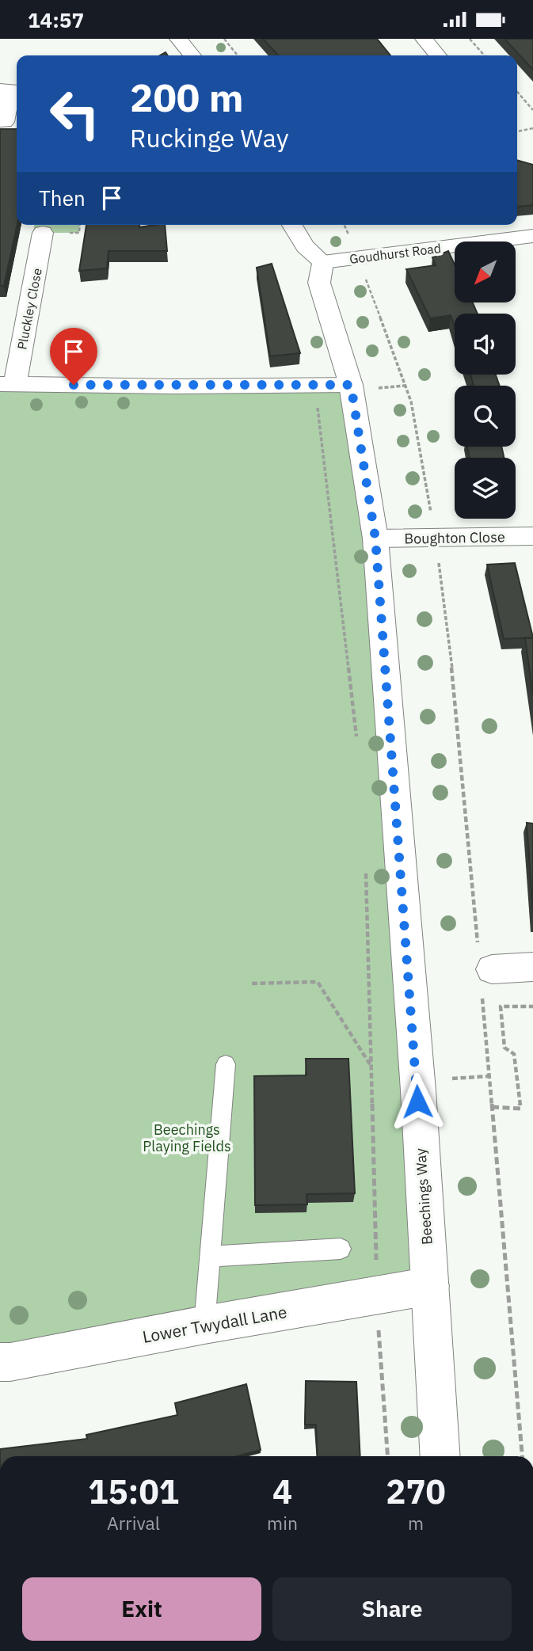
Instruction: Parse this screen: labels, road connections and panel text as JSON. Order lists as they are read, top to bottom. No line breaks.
{"streets":{"street":["Goudhurst Road","Pluckley Close","Boughton Close","Beechings Way","Lower Twydall Lane"]},"crossings":[["Goudhurst Road","Beechings Way"],["Boughton Close","Beechings Way"],["Beechings Way","Lower Twydall Lane"]],"parks":["Beechings Playing Fields"],"north":"bottom left","page":{"status":"14:57","turn":["200 m","Ruckinge Way"],"then":"Then","eta":["15:01","Arrival","4","min","270","m"],"buttons":["Exit","Share"]}}
